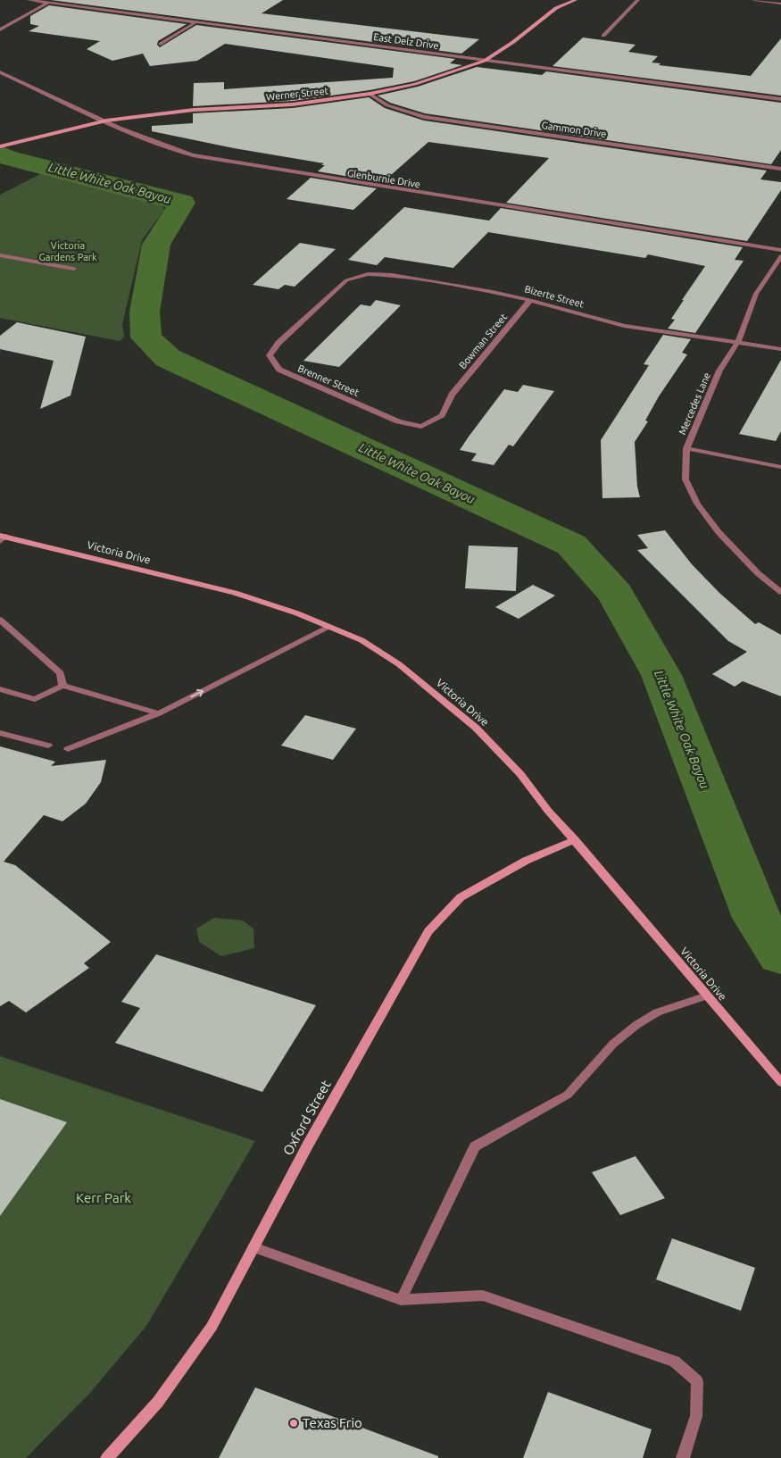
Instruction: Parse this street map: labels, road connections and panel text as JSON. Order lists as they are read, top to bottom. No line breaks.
{"streets":{"street":["East Delz Drive","Werner Street","Gammon Drive","Glenburnie Drive","Bizerte Street","Bowman Street","Brenner Street","Mercedes Lane","Victoria Drive","Oxford Street"]},"crossings":[["East Delz Drive","Werner Street"],["Werner Street","Gammon Drive"],["Werner Street","Glenburnie Drive"],["Bizerte Street","Bowman Street"],["Bizerte Street","Brenner Street"],["Bizerte Street","Mercedes Lane"],["Bowman Street","Brenner Street"],["Victoria Drive","Oxford Street"]],"water":["Little White Oak Bayou"],"parks":["Victoria Gardens Park","Kerr Park"],"places":["Texas Frio"]}
